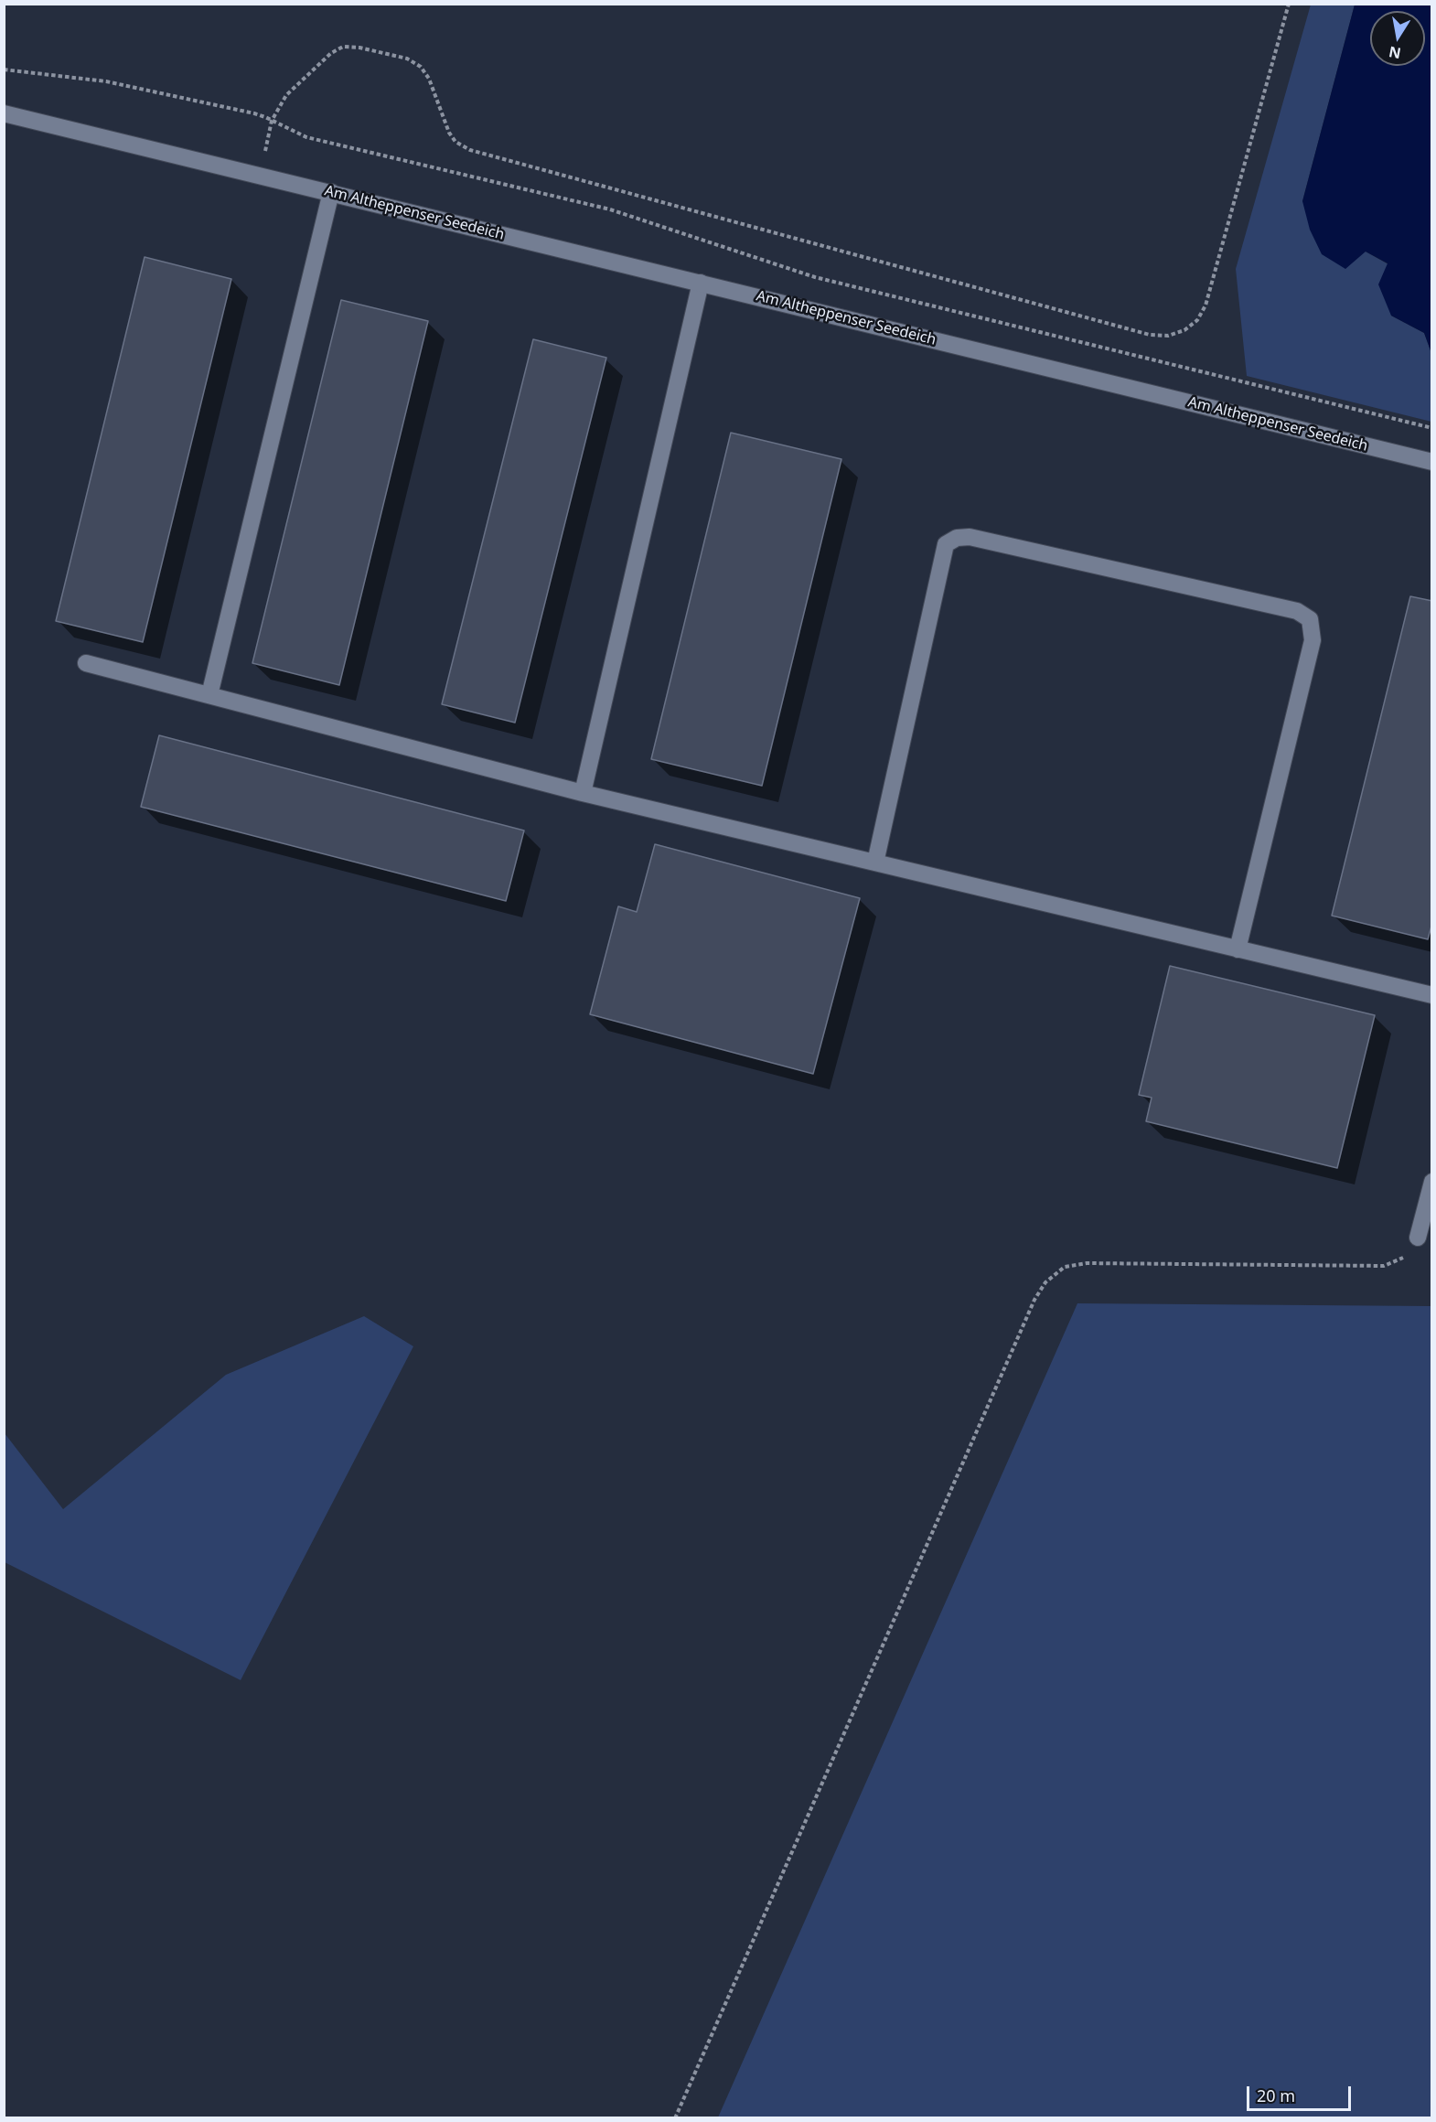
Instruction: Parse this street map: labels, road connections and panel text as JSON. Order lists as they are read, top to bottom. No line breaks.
{"streets":{"street":["Am Altheppenser Seedeich"]},"scale_bar":"20 m","north":"bottom"}
